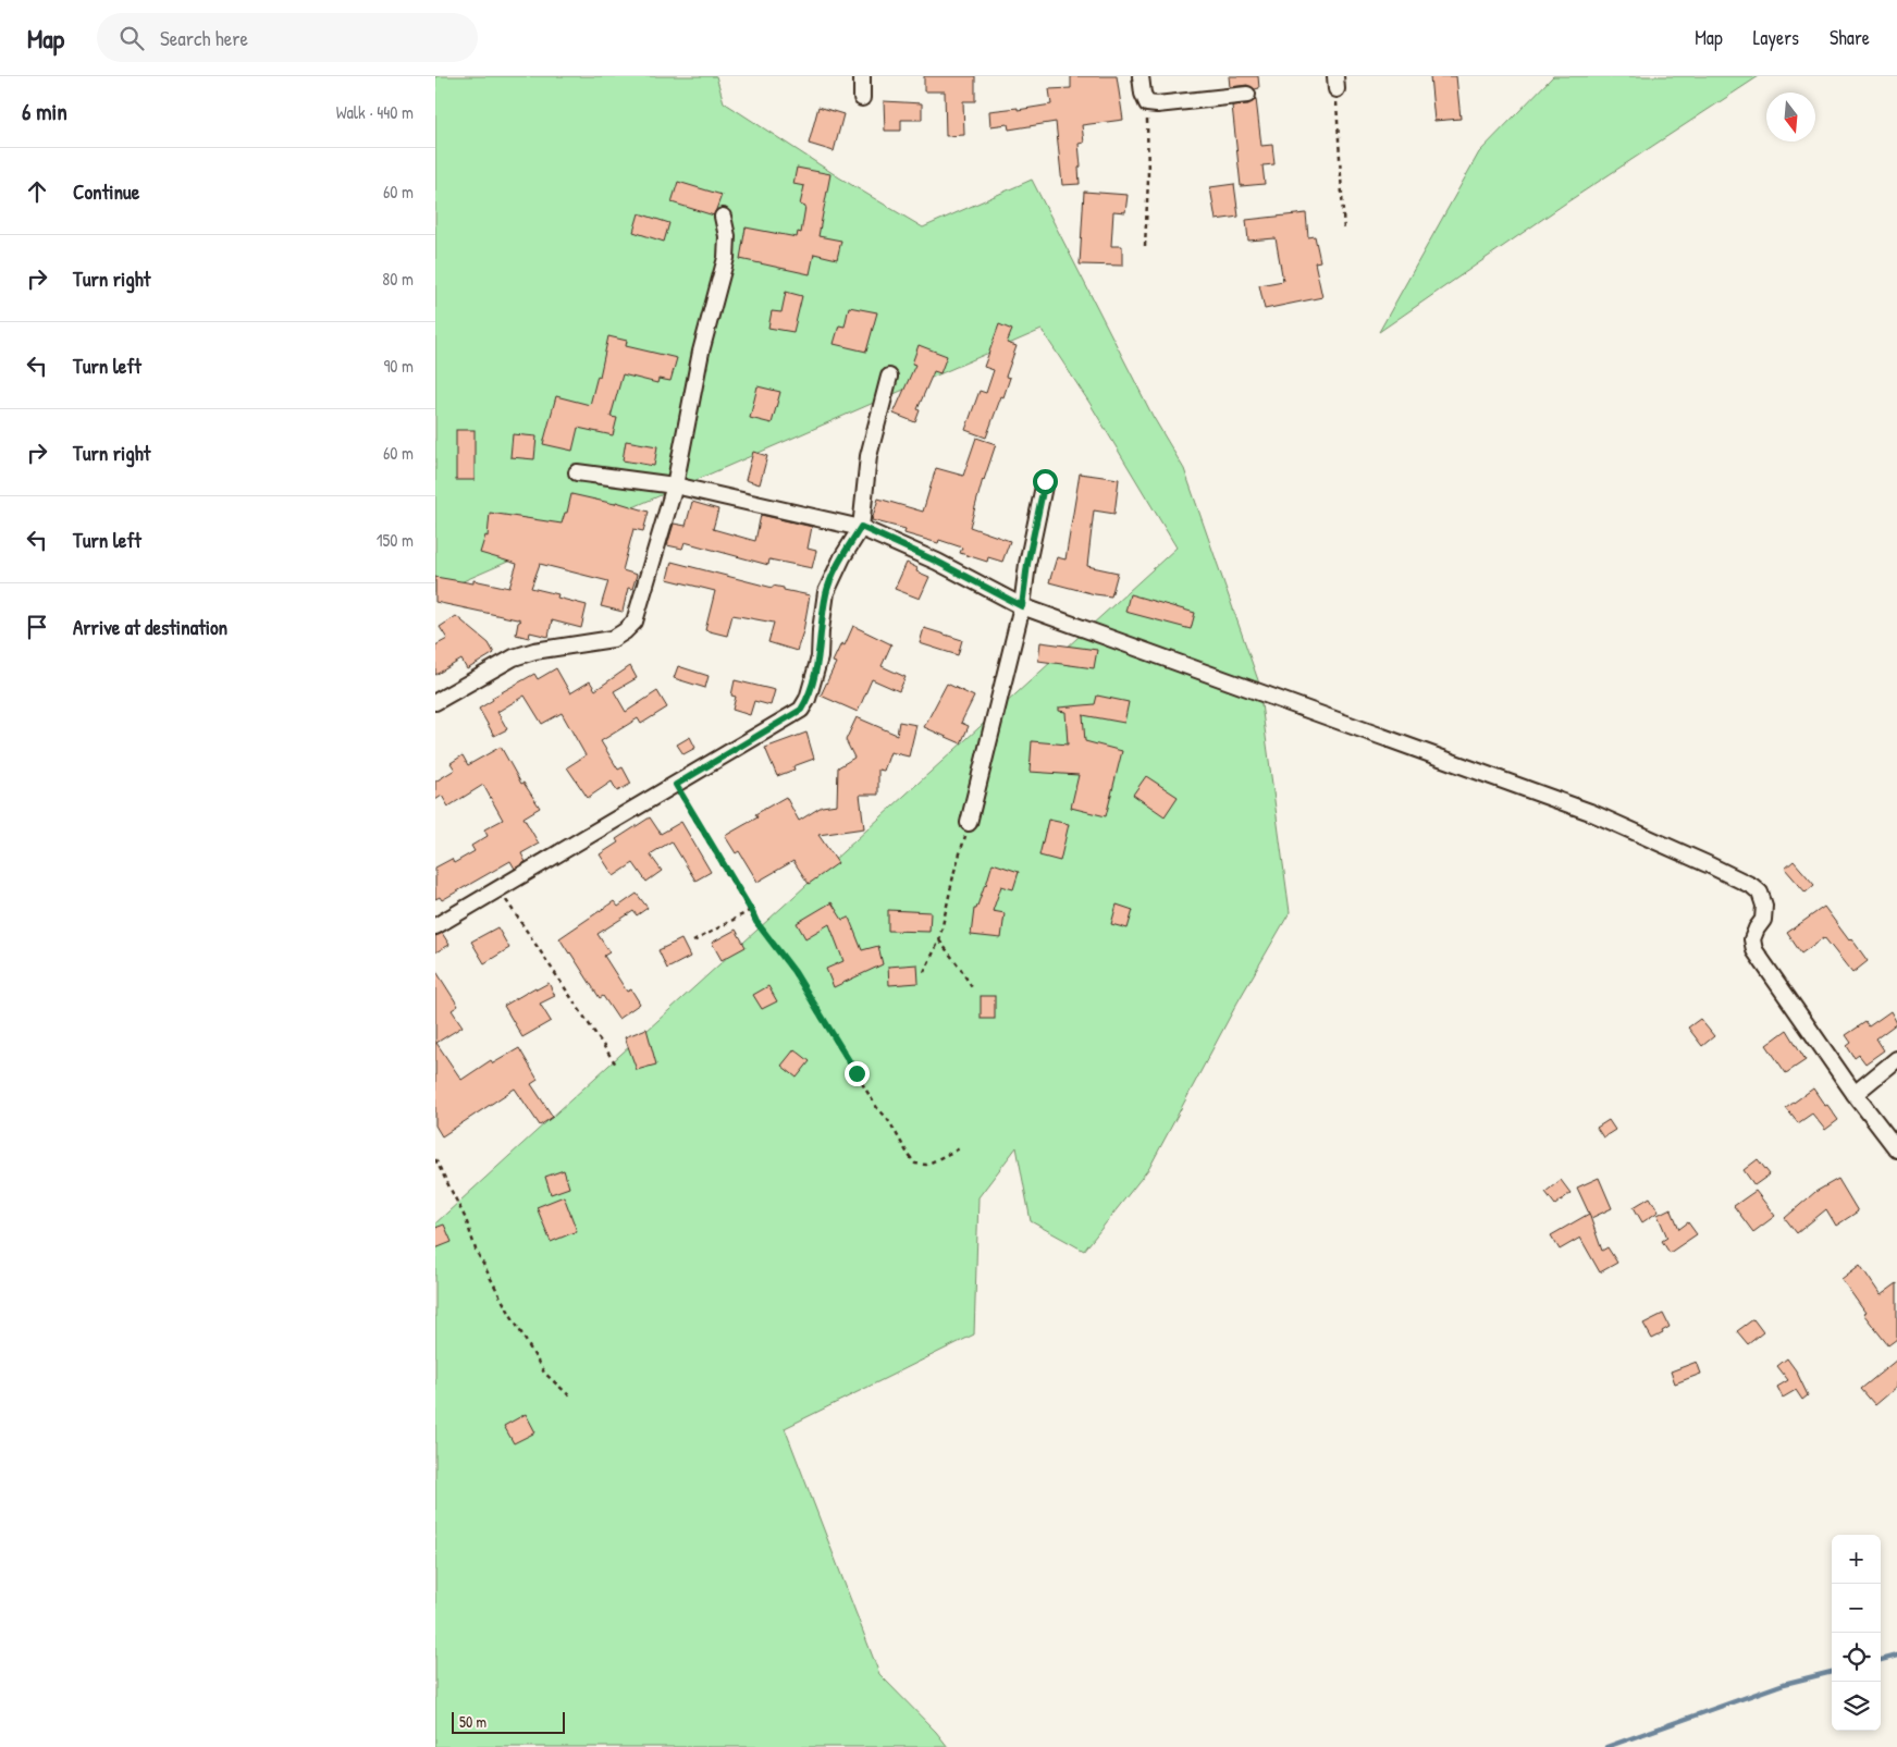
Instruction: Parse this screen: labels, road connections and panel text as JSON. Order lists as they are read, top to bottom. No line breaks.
{"scale_bar":"50 m","north":"bottom","page":{"header":"Map","search":"Search here","nav":["Map","Layers","Share"],"heading":["6 min","Walk · 440 m"],"list":[["Continue","60 m"],["Turn right","80 m"],["Turn left","90 m"],["Turn right","60 m"],["Turn left","150 m"],"Arrive at destination"],"map_buttons":["+","−"],"scale":"50 m"}}
